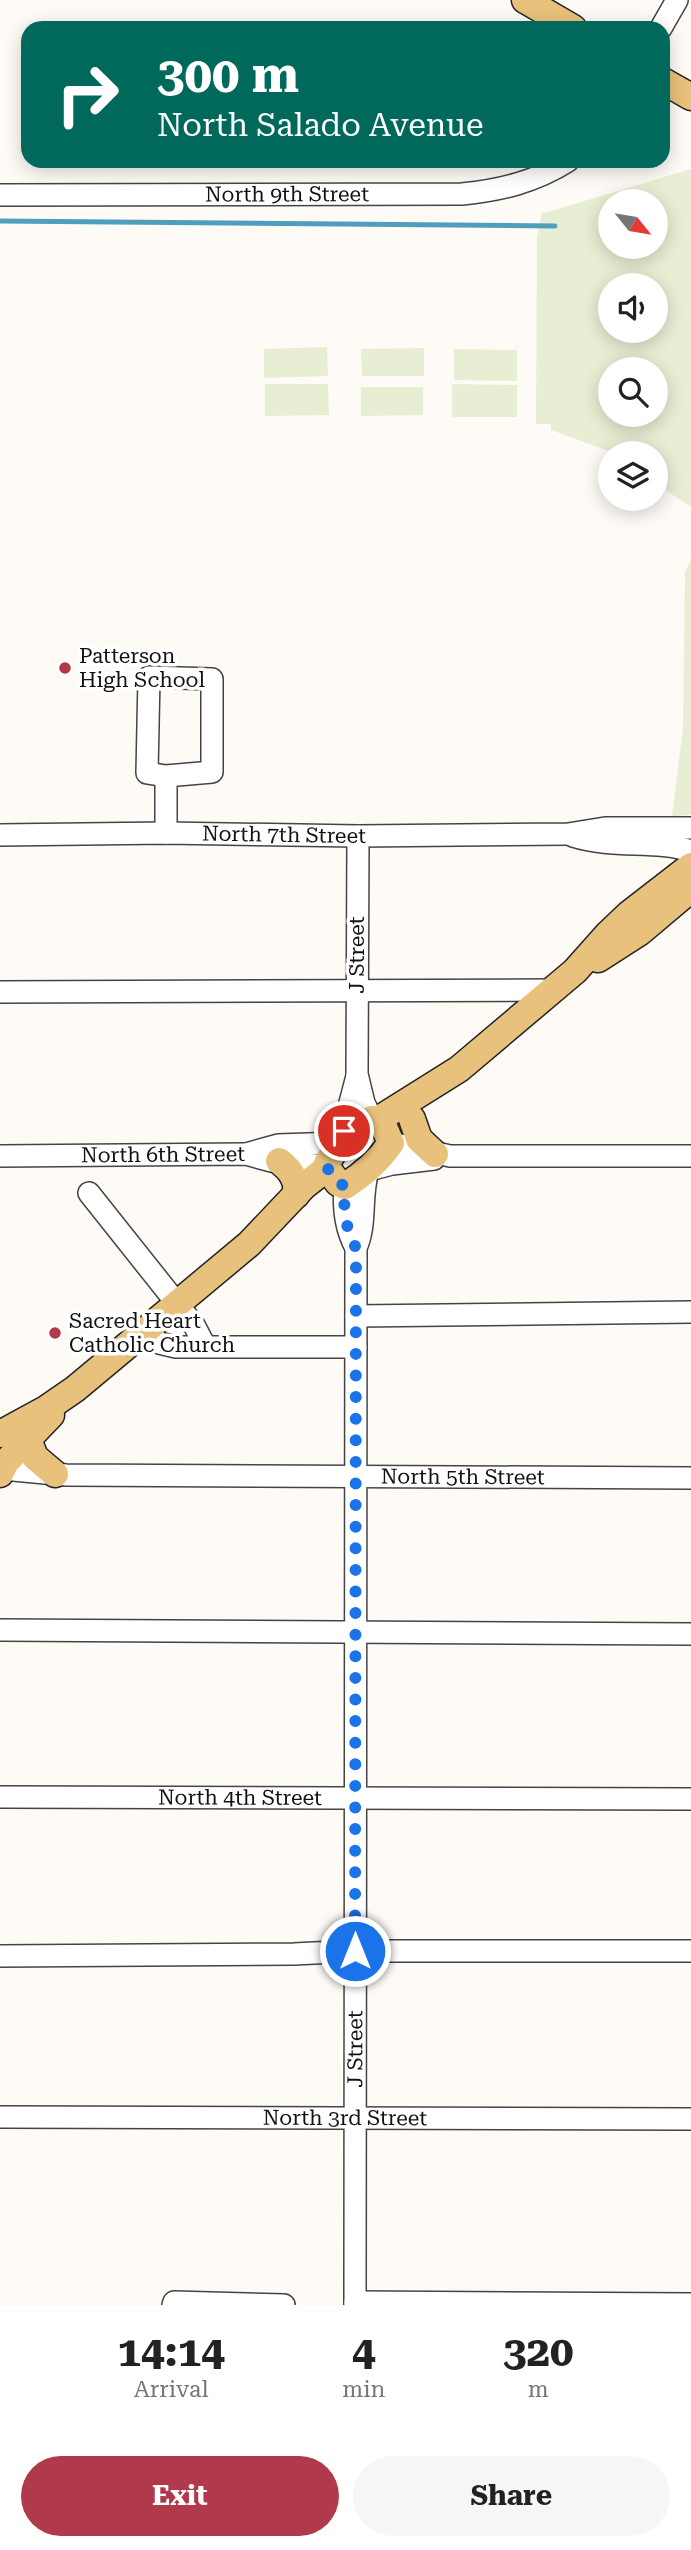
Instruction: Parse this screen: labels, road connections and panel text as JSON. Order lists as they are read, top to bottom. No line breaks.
{"streets":{"street":["North 9th Street","North 7th Street","J Street","North 6th Street","North 5th Street","North 4th Street","North 3rd Street"]},"crossings":[["North 7th Street","J Street"],["J Street","North 6th Street"],["J Street","North 5th Street"],["J Street","North 4th Street"],["J Street","North 3rd Street"]],"places":["Patterson High School","Sacred Heart Catholic Church"],"north":"bottom right","page":{"turn":["300 m","North Salado Avenue"],"eta":["14:14","Arrival","4","min","320","m"],"buttons":["Exit","Share"]}}
